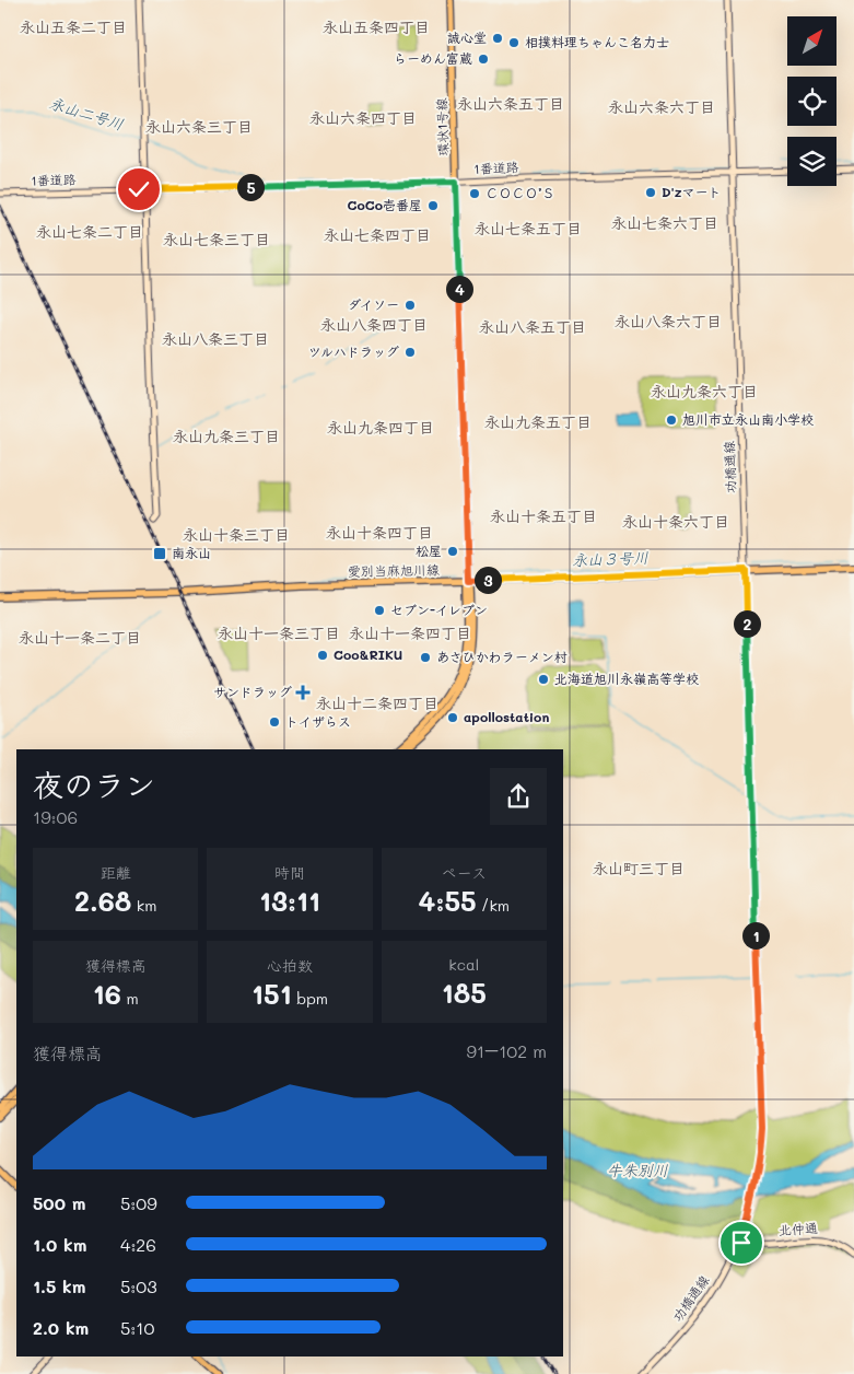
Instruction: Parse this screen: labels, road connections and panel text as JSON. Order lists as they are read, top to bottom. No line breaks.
{"streets":{"main road":["環状1号線","愛別当麻旭川線"],"street":["1番道路","功橋通線","北仲通"]},"crossings":[["環状1号線","1番道路"],["環状1号線","愛別当麻旭川線"],["1番道路","功橋通線"],["功橋通線","愛別当麻旭川線"],["功橋通線","北仲通"]],"districts":["永山五条二丁目","永山五条四丁目","永山六条五丁目","永山六条六丁目","永山六条四丁目","永山六条三丁目","永山七条六丁目","永山七条五丁目","永山七条二丁目","永山七条四丁目","永山七条三丁目","永山八条六丁目","永山八条四丁目","永山八条五丁目","永山八条三丁目","永山九条六丁目","永山九条五丁目","永山九条四丁目","永山九条三丁目","永山十条五丁目","永山十条六丁目","永山十条四丁目","永山十条三丁目","永山十一条三丁目","永山十一条四丁目","永山十一条二丁目","永山十二条四丁目","永山町三丁目"],"water":["永山二号川","永山３号川","牛朱別川"],"places":{"other":["誠心堂","相撲料理ちゃんこ名力士","らーめん富蔵","D'zマート","ＣＯＣＯ’Ｓ","CoCo壱番屋","ダイソー","ツルハドラッグ","旭川市立永山南小学校","松屋","セブン-イレブン","Coo&RIKU","あさひかわラーメン村","北海道旭川永嶺高等学校","apollostation","トイザらス"],"transit":["南永山"],"health":["サンドラッグ"]},"north":"top right","page":{"pins":["5","4","3","2","1"],"heading":["夜のラン","19:06"],"stats":[["距離","2.68 km"],["時間","13:11"],["ペース","4:55 /km"],["獲得標高","16 m"],["心拍数","151 bpm"],["kcal","185"]],"chart":["獲得標高","91–102 m"],"list":[{"name":"500 m","note":"5:09"},{"name":"1.0 km","note":"4:26"},{"name":"1.5 km","note":"5:03"},{"name":"2.0 km","note":"5:10"}]}}
